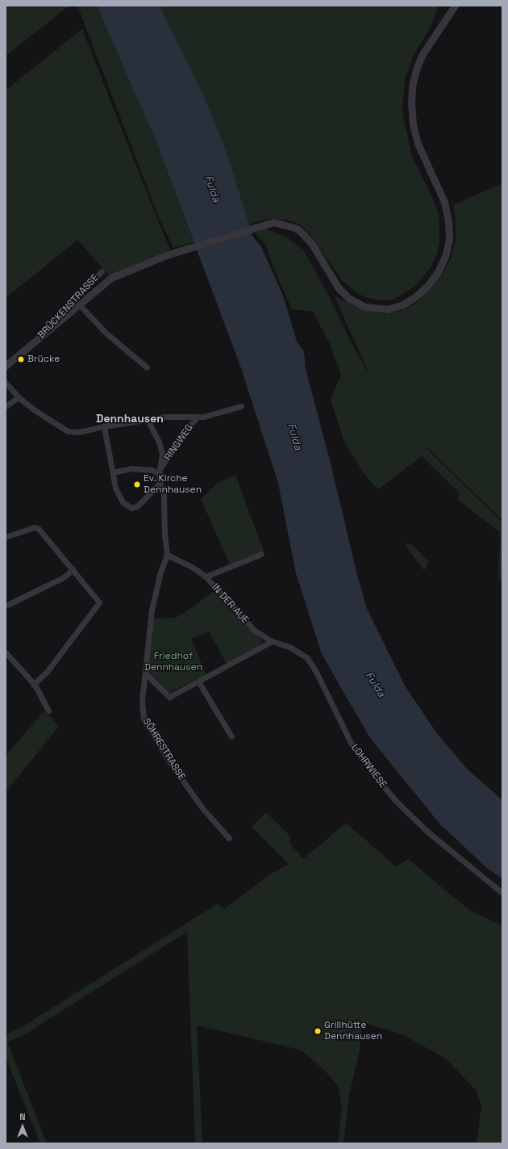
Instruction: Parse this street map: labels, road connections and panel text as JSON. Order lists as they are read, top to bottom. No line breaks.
{"streets":{"street":["BRÜCKENSTRASSE","RINGWEG","IN DER AUE","SÖHRESTRASSE","LOHRWIESE"]},"crossings":[["RINGWEG","SÖHRESTRASSE"],["IN DER AUE","SÖHRESTRASSE"],["IN DER AUE","LOHRWIESE"]],"districts":["Dennhausen"],"water":["Fulda"],"parks":["Friedhof Dennhausen"],"places":["Brücke","Ev. Kirche Dennhausen","Grillhütte Dennhausen"],"north":"top"}
